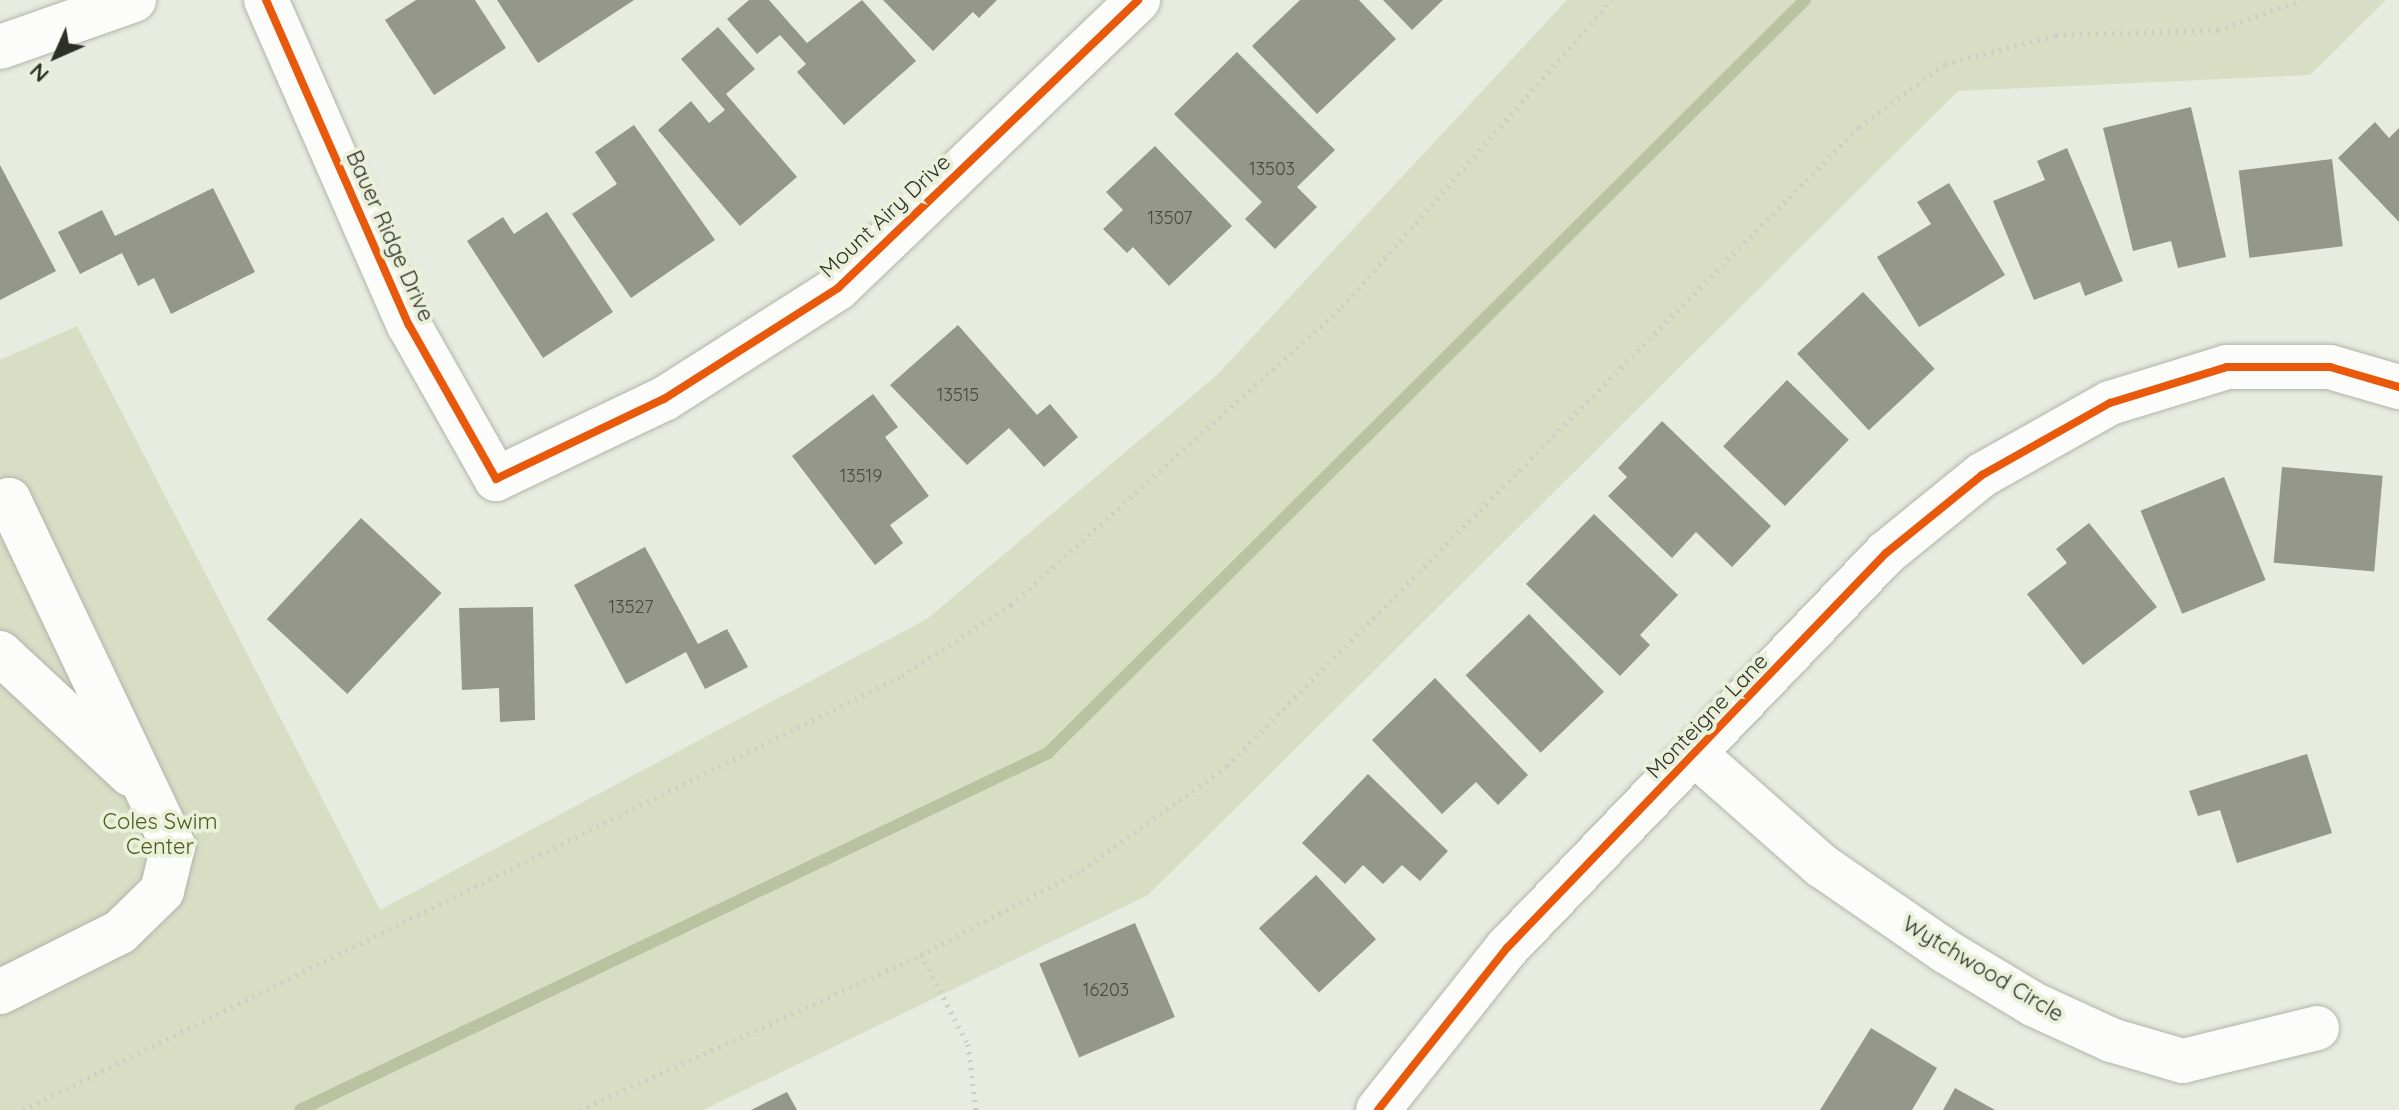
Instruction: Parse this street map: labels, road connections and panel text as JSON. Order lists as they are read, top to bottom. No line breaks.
{"streets":{"street":["Mount Airy Drive","Bauer Ridge Drive","Monteigne Lane","Wytchwood Circle"]},"crossings":[["Mount Airy Drive","Bauer Ridge Drive"],["Monteigne Lane","Wytchwood Circle"]],"parks":["Coles Swim Center"],"house_numbers":["13503","13507","13515","13519","13527","16203"],"north":"bottom left"}
